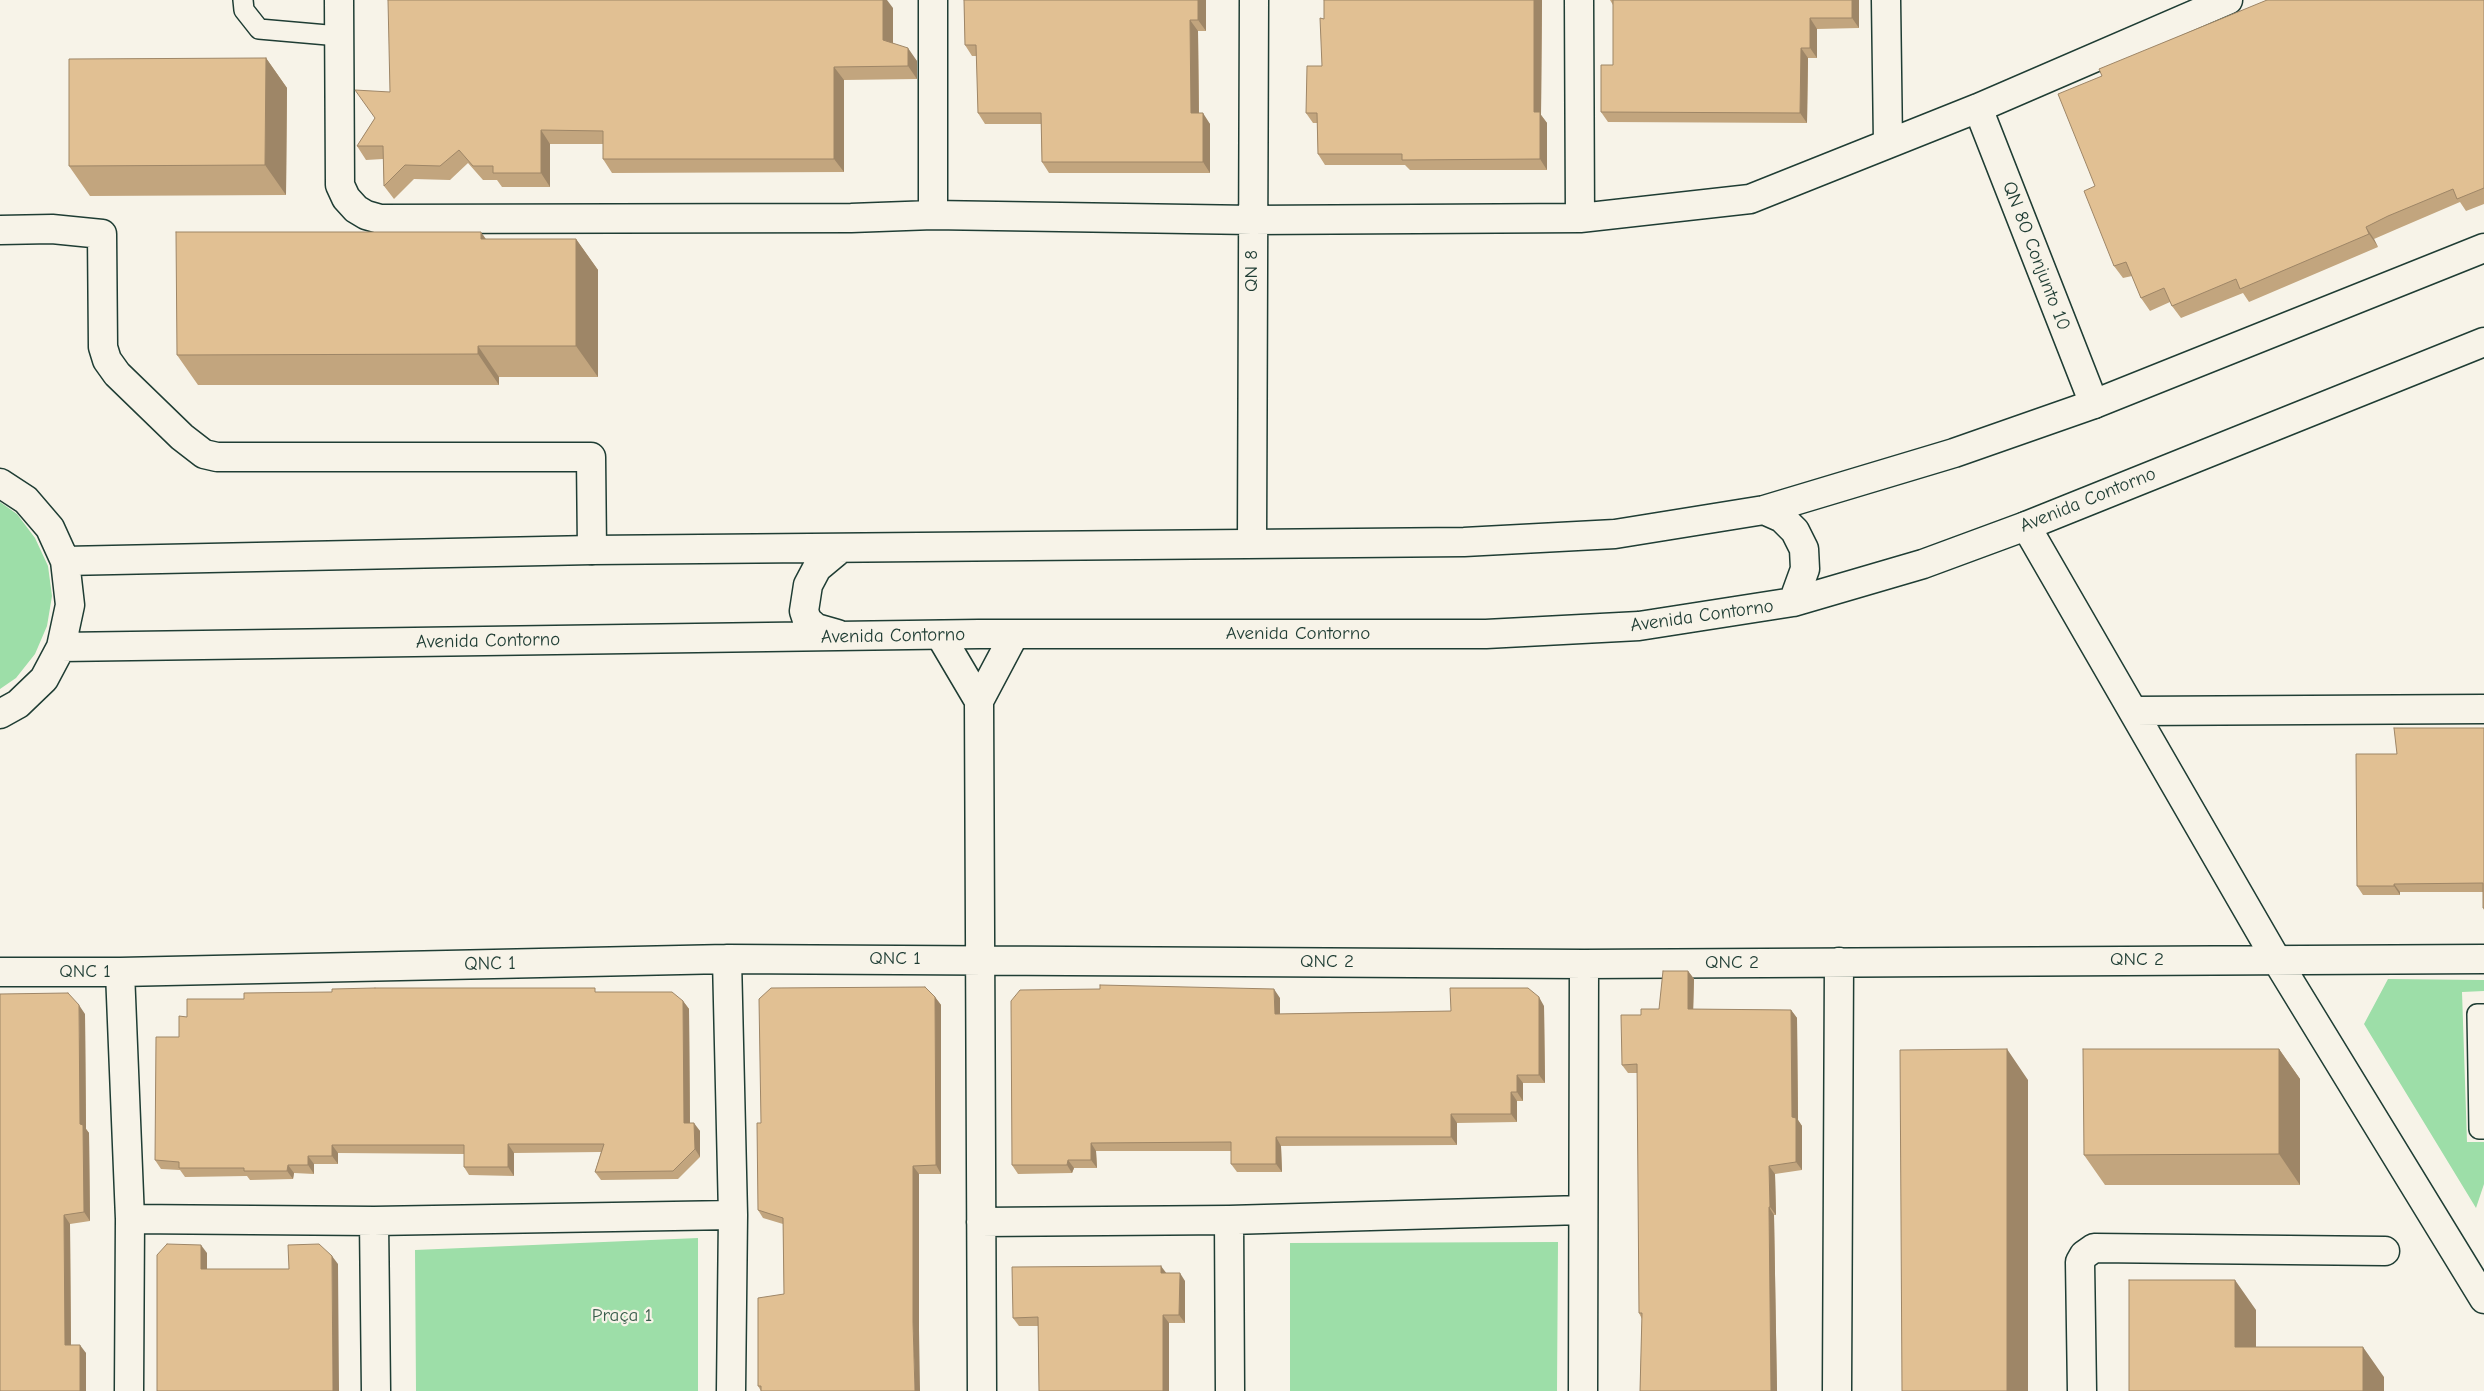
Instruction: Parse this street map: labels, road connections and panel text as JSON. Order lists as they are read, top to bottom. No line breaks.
{"streets":{"street":["QN 8O Conjunto 10","QN 8","Avenida Contorno","QNC 1","QNC 2"]},"crossings":[["QNC 1","QNC 2"]],"parks":["Praça 1"]}
